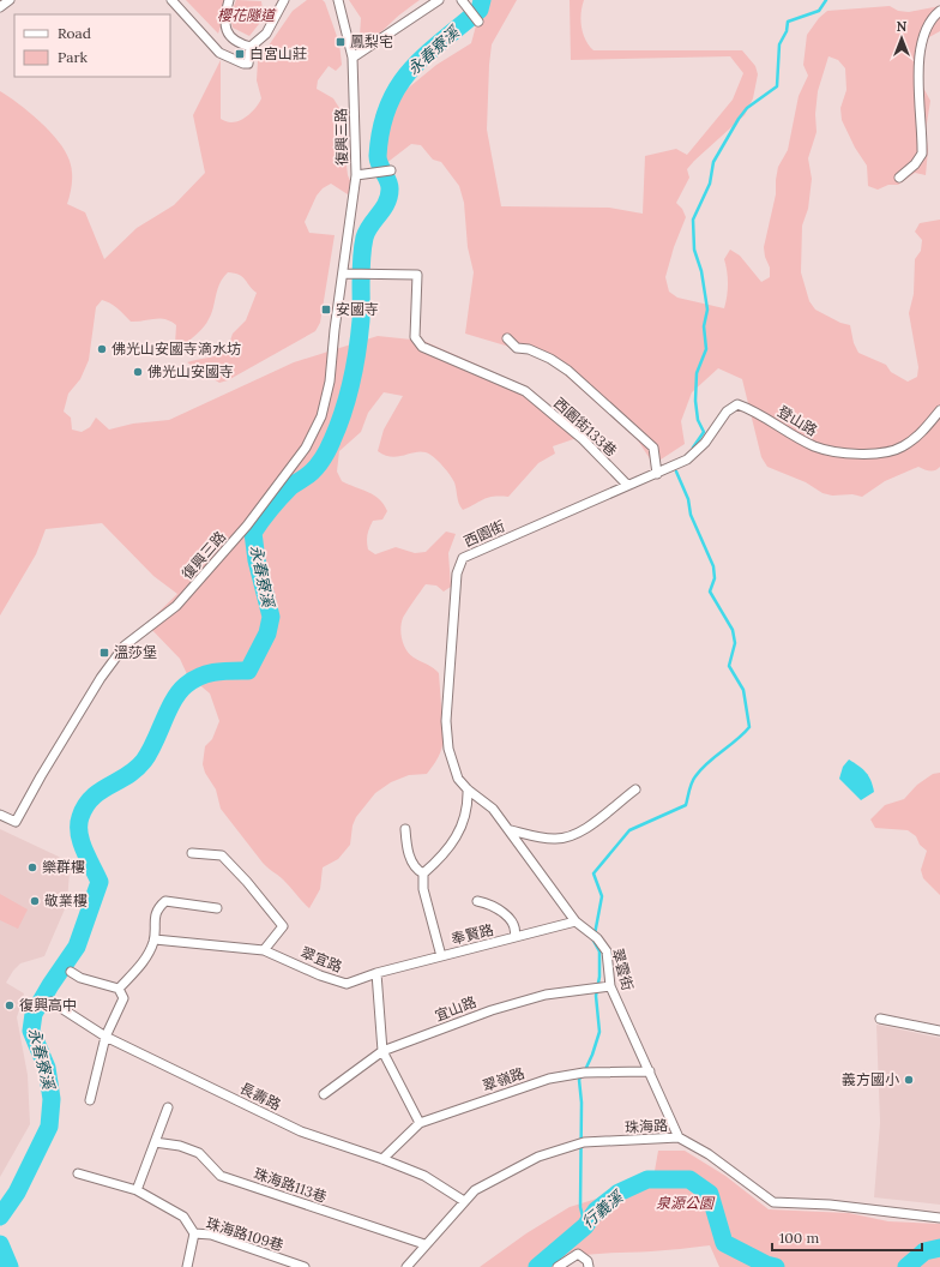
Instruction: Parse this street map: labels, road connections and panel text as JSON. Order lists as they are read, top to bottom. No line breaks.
{"streets":{"street":["復興三路","登山路","西園街133巷","西園街","奉賢路","翠宜路","翠雲街","宜山路","翠嶺路","長壽路","珠海路","珠海路113巷","珠海路109巷"]},"crossings":[["復興三路","西園街133巷"],["登山路","西園街"],["西園街133巷","西園街"],["西園街","翠雲街"],["奉賢路","翠宜路"],["奉賢路","翠雲街"],["翠雲街","宜山路"],["翠雲街","翠嶺路"],["翠雲街","珠海路"],["翠嶺路","長壽路"],["長壽路","珠海路"],["珠海路","珠海路113巷"]],"water":["永春寮溪","行義溪"],"parks":["櫻花隧道","泉源公園"],"places":{"transit":["鳳梨宅","白宮山莊","安國寺","溫莎堡"],"other":["佛光山安國寺滴水坊","佛光山安國寺","樂群樓","敬業樓","復興高中","義方國小"]},"legend":["Road","Park"],"scale_bar":"100 m","north":"top"}
